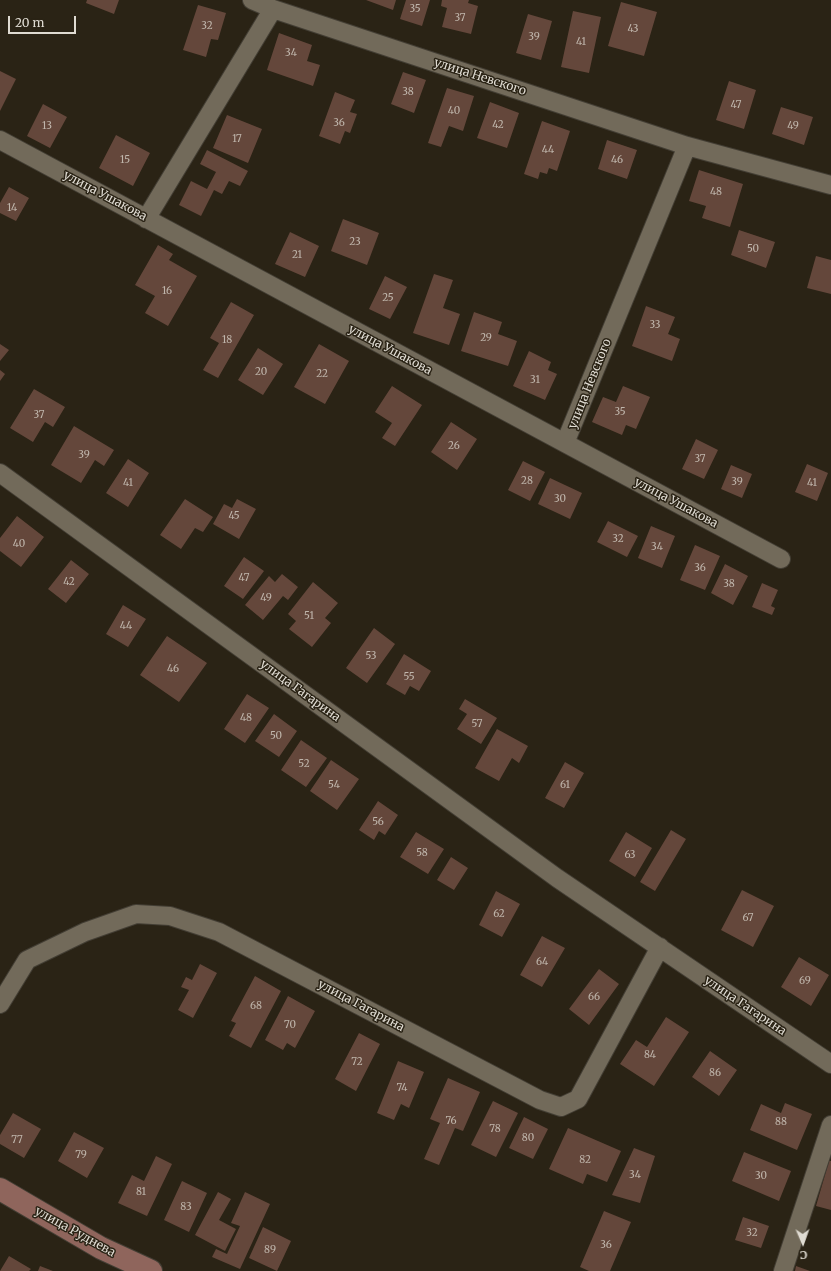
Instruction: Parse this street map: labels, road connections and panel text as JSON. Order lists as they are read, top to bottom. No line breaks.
{"streets":{"street":["улица Невского","улица Ушакова","улица Гагарина","улица Руднева"]},"crossings":[["улица Невского","улица Ушакова"]],"house_numbers":["35","37","32","43","39","41","34","38","47","40","36","42","13","49","17","44","15","46","48","14","23","50","21","16","25","33","29","18","20","22","31","35","37","26","39","37","28","39","41","41","30","45","32","40","34","36","47","42","38","49","51","44","53","46","55","48","57","50","52","54","61","56","58","63","62","67","64","69","66","68","70","84","72","86","74","76","88","78","80","77","79","82","34","30","81","83","32","36","89"],"scale_bar":"20 m","north":"bottom"}
